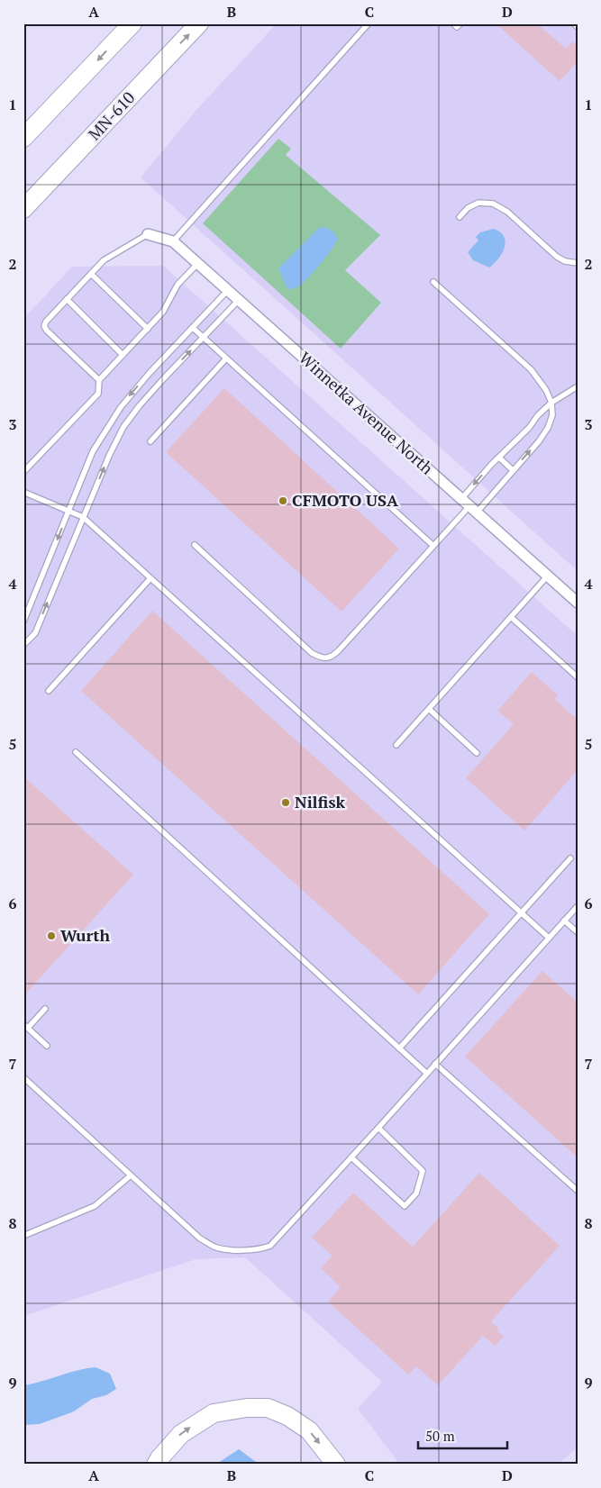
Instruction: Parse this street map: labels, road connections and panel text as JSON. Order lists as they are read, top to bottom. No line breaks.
{"streets":{"highway":["MN-610"],"street":["Winnetka Avenue North"]},"places":["CFMOTO USA","Nilfisk","Wurth"],"scale_bar":"50 m","grid":{"columns":["A","B","C","D"],"rows":["1","2","3","4","5","6","7","8","9"]}}
